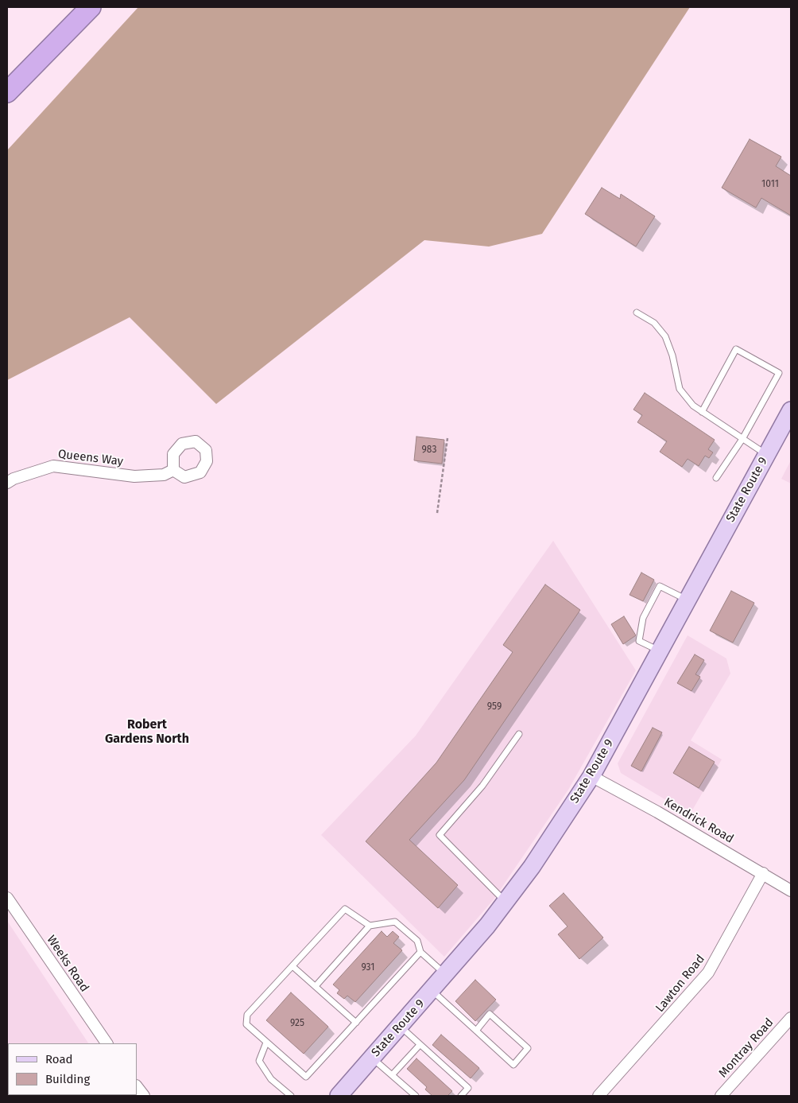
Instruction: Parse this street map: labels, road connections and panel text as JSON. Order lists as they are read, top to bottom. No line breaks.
{"streets":{"main road":["State Route 9"],"street":["Queens Way","Kendrick Road","Weeks Road","Lawton Road","Montray Road"]},"crossings":[["State Route 9","Kendrick Road"],["Kendrick Road","Lawton Road"]],"districts":["Robert Gardens North"],"house_numbers":["1011","983","959","931","925"],"legend":["Road","Building"]}
